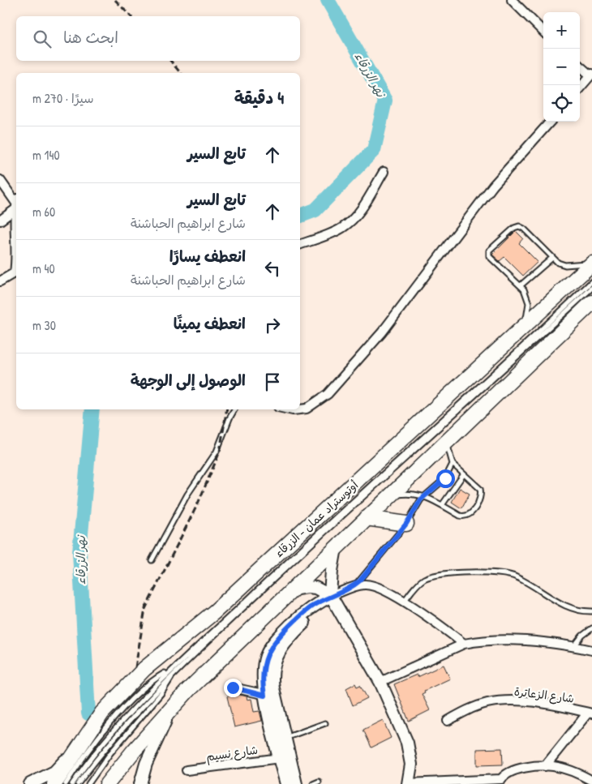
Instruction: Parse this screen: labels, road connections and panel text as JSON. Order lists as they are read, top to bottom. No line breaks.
{"streets":{"highway":["أوتوستراد عمان - الزرقاء"],"street":["شارع الزعاترة","شارع نسيم"]},"water":["نهر الزرقاء"],"page":{"map_buttons":["+","−"],"search":"ابحث هنا","heading":["4 دقيقة","سيرًا · 270 m"],"list":[["تابع السير","140 m"],["تابع السير","شارع ابراهيم الحباشنة","60 m"],["انعطف يسارًا","شارع ابراهيم الحباشنة","40 m"],["انعطف يمينًا","30 m"],"الوصول إلى الوجهة"]}}
